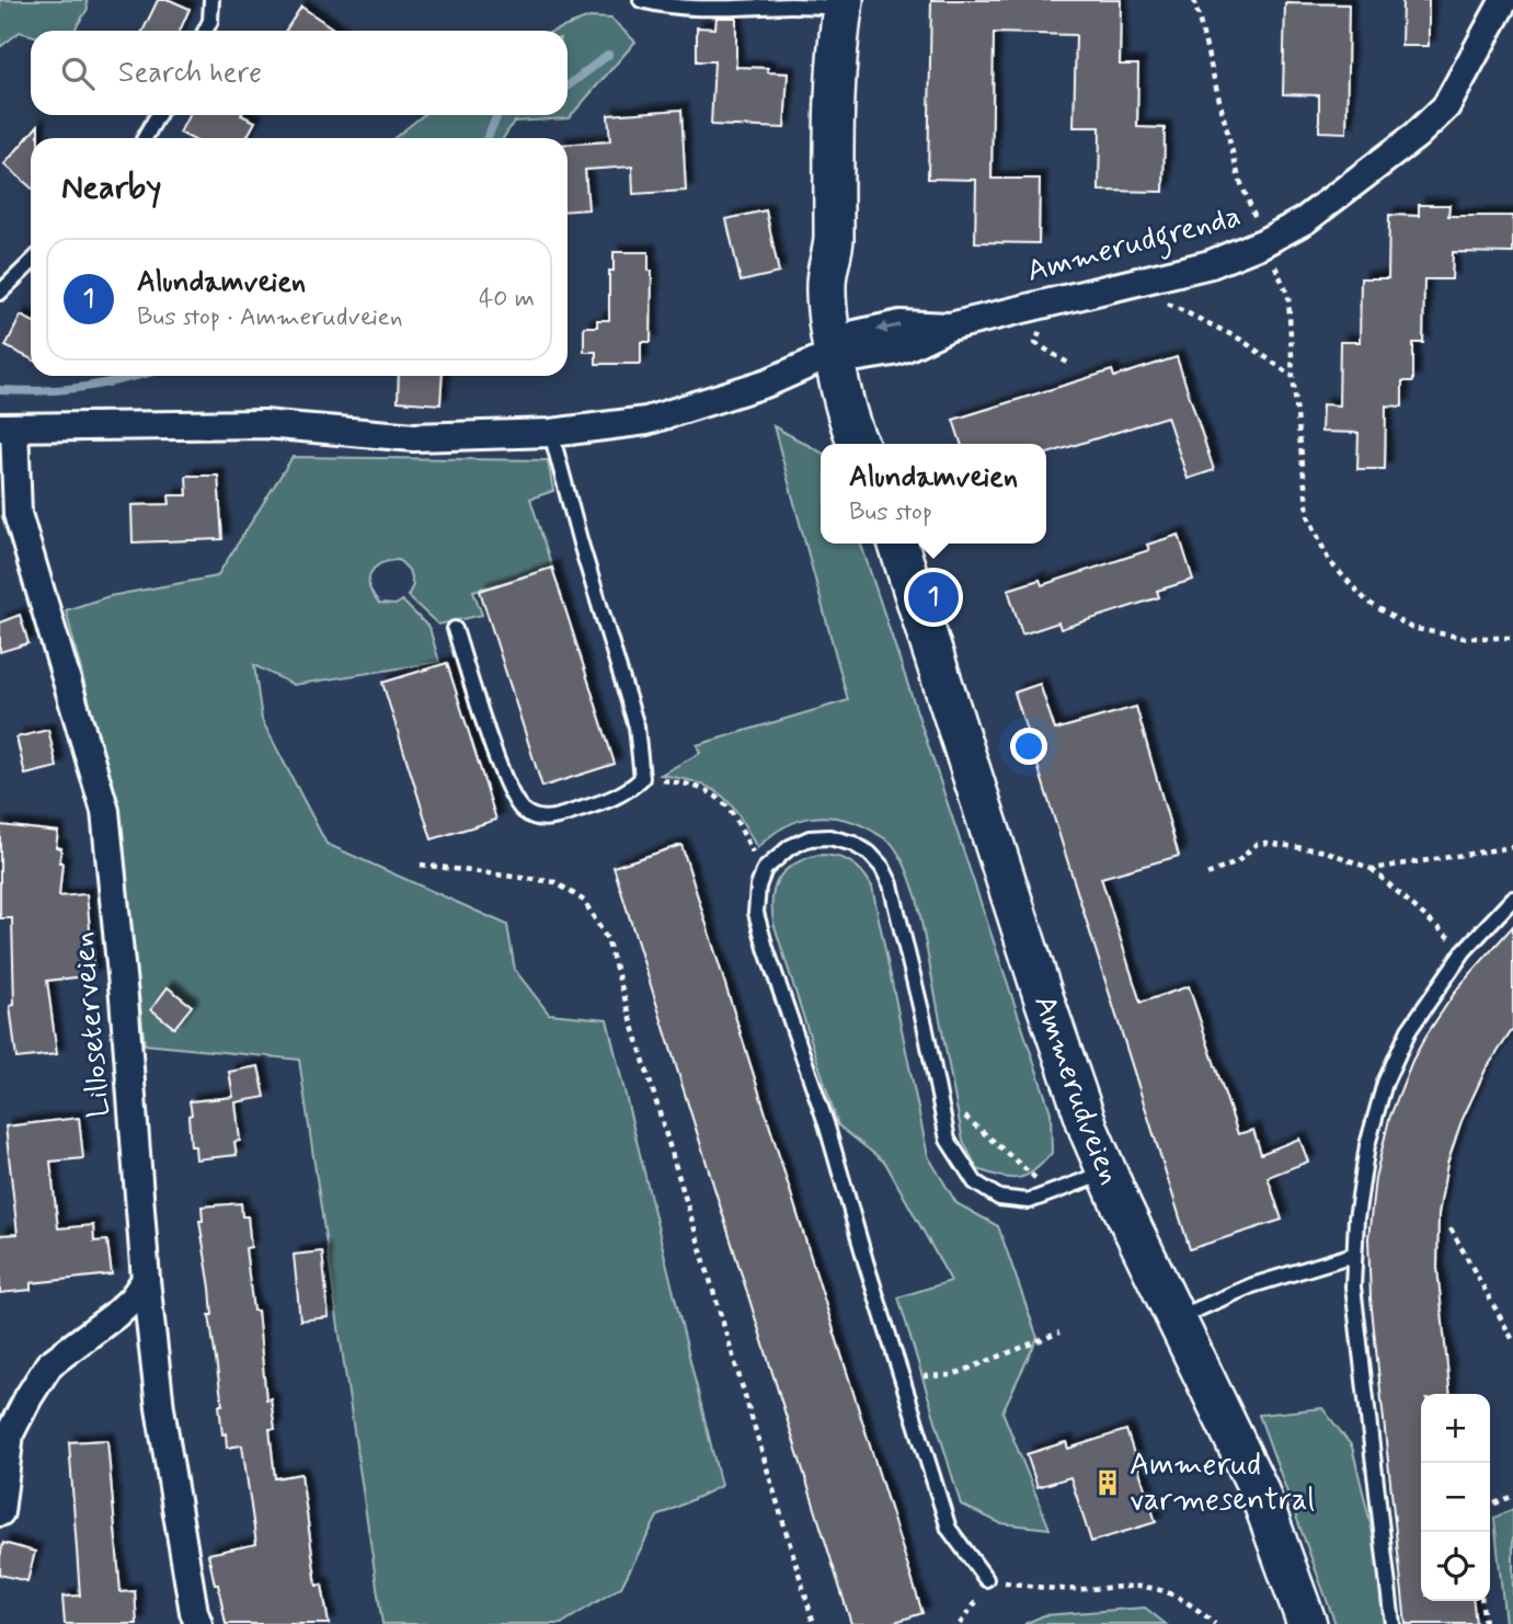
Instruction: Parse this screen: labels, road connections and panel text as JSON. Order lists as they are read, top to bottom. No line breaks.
{"streets":{"street":["Ammerudgrenda","Lilloseterveien","Ammerudveien"]},"crossings":[["Ammerudgrenda","Lilloseterveien"]],"places":{"building":["Ammerud varmesentral"]},"page":{"search":"Search here","heading":"Nearby","list":[{"mark":"1","name":"Alundamveien","note":"Bus stop · Ammerudveien","value":"40 m"}],"popup":["Alundamveien","Bus stop"],"pins":"1","map_buttons":["+","−"]}}
